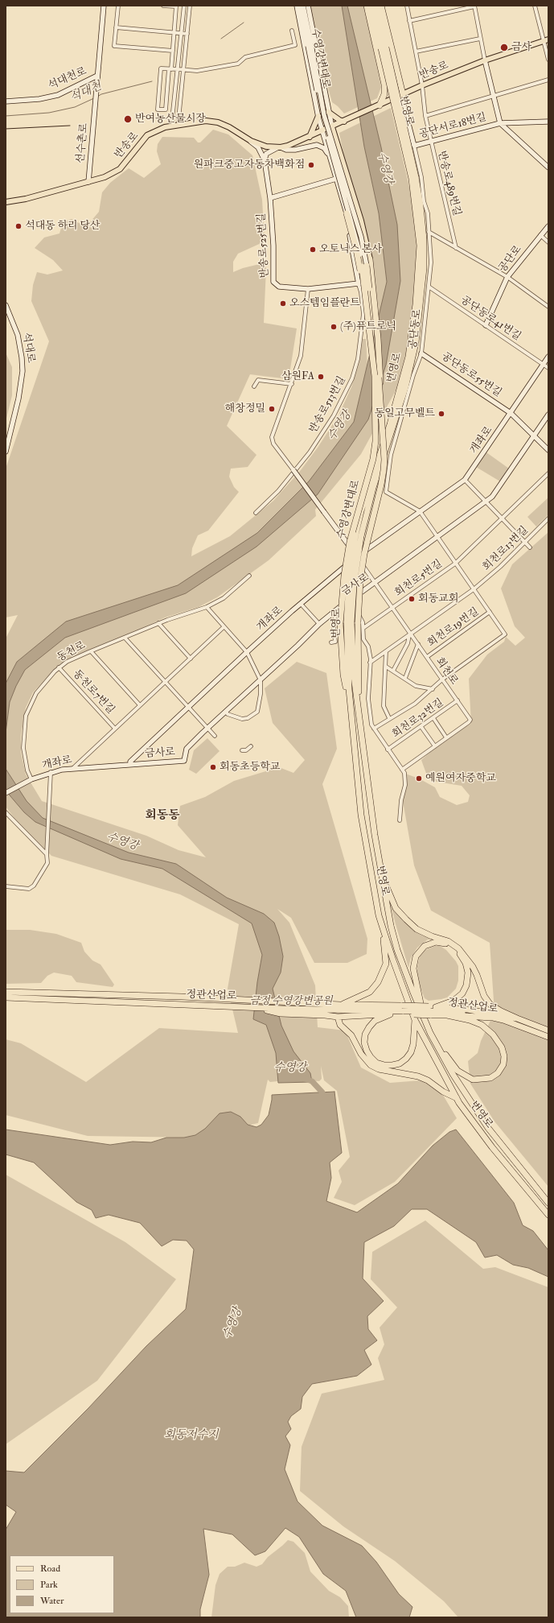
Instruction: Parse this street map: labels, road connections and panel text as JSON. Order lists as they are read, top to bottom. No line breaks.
{"streets":{"highway":["수영강변대로","번영로","정관산업로"],"main road":["반송로","석대천로","공단서로18번길","선수촌로","반송로525번길","공단로","석대로","공단동로55번길","개좌로","금사로"],"street":["반송로489번길","공단동로41번길","공단동로","반송로513번길","회천로13번길","회천로5번길","회천로19번길","동천로","회천로","동천로7번길","회천로32번길"]},"crossings":[["수영강변대로","번영로"],["반송로","공단서로18번길"],["반송로","선수촌로"],["반송로","반송로489번길"],["석대천로","선수촌로"],["공단서로18번길","반송로489번길"],["공단서로18번길","공단동로"],["반송로525번길","반송로513번길"],["공단로","공단동로41번길"],["공단동로41번길","공단동로"],["공단동로41번길","개좌로"],["공단동로","공단동로55번길"],["공단동로","개좌로"],["공단동로55번길","개좌로"],["공단동로55번길","금사로"],["개좌로","금사로"],["개좌로","동천로"],["개좌로","회천로"],["개좌로","동천로7번길"],["회천로13번길","회천로5번길"],["회천로13번길","회천로"],["회천로5번길","회천로"],["금사로","회천로"],["회천로19번길","회천로"],["동천로","동천로7번길"],["회천로","회천로32번길"]],"districts":["회동동"],"water":["석대천","수영강","회동저수지"],"parks":["금정 수영강변공원"],"places":["금사","반여농산물시장","원파크중고자동차백화점","석대동 하리 당산","오토닉스 본사","오스템임플란트","(주)퓨트로닉","삼원FA","해창정밀","동일고무벨트","회동교회","회동초등학교","예원여자중학교"],"legend":["Road","Park","Water"]}
